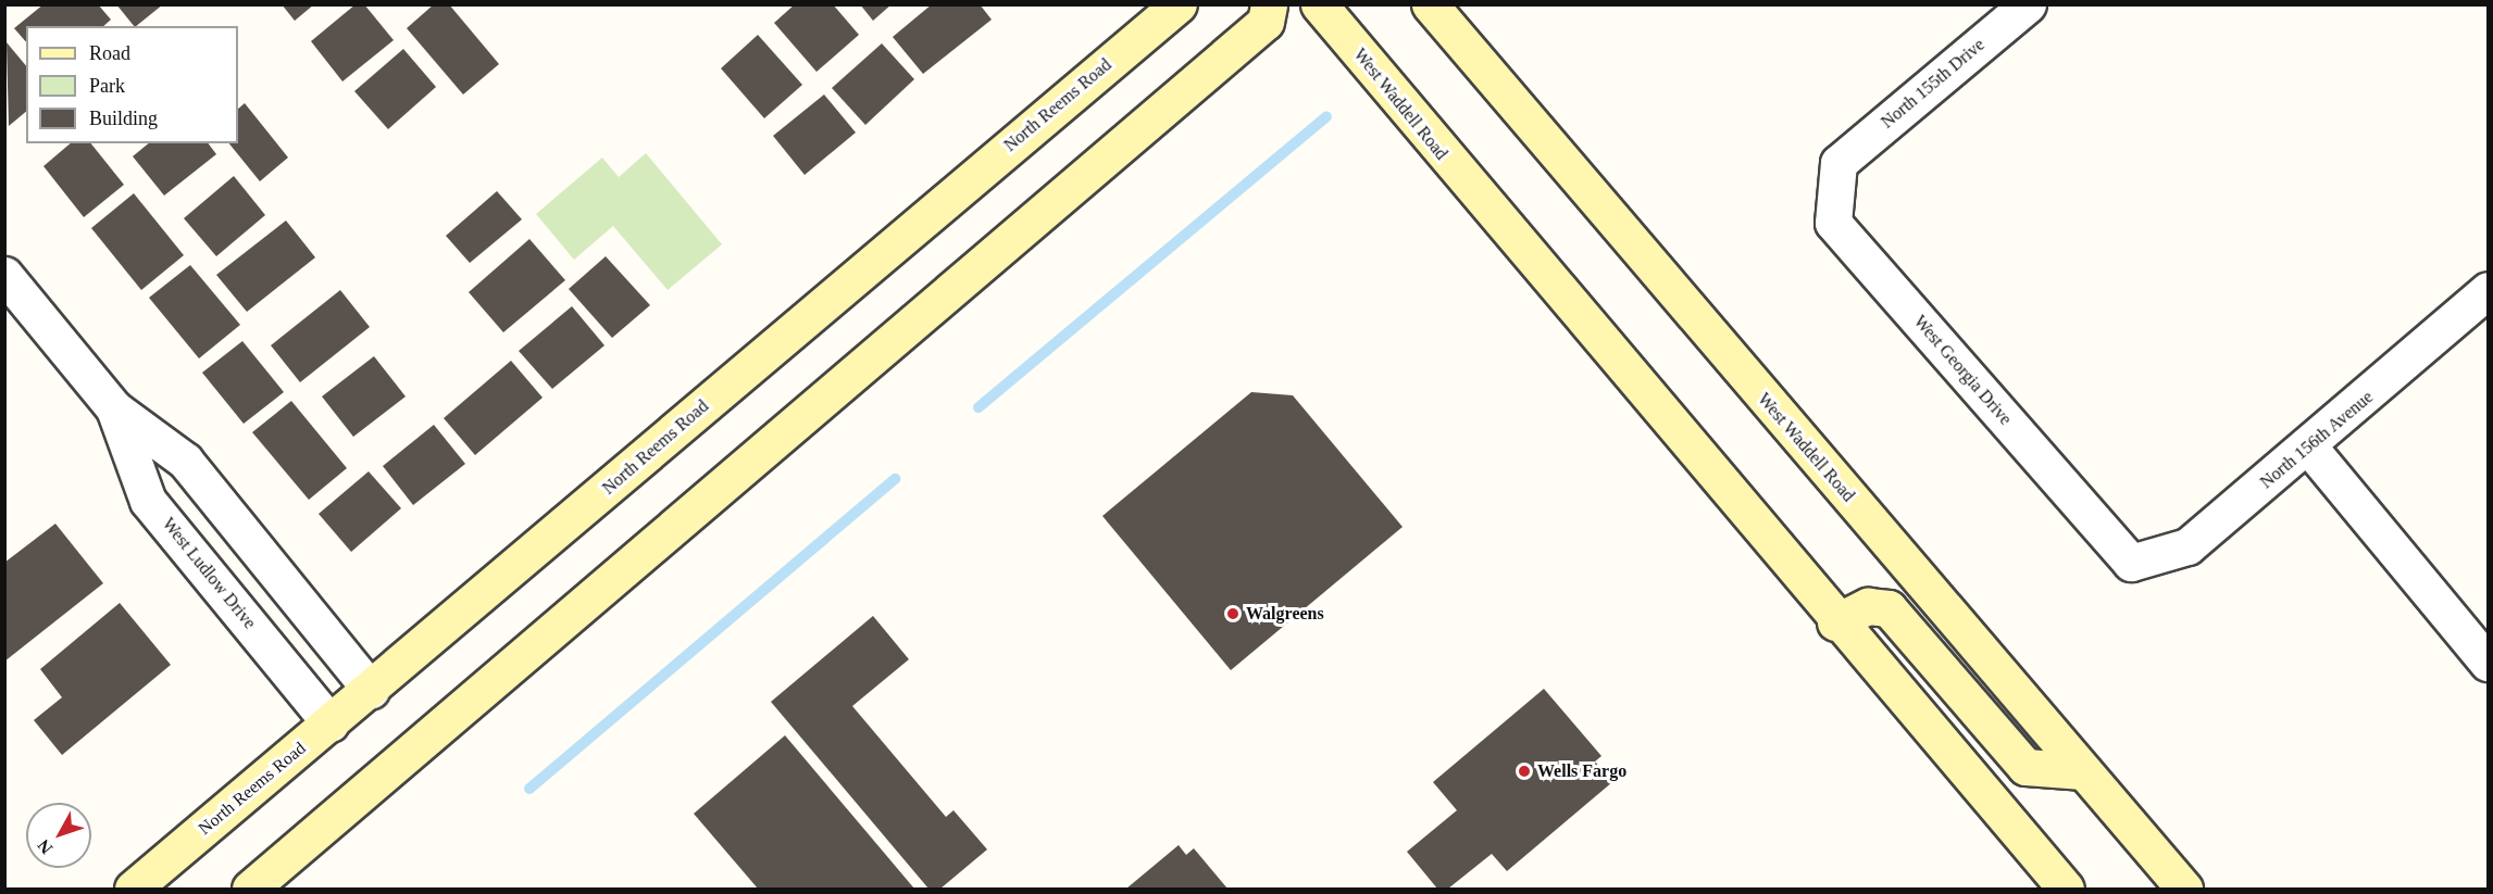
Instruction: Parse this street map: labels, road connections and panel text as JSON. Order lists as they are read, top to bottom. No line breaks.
{"streets":{"main road":["West Waddell Road","North Reems Road"],"street":["North 155th Drive","West Georgia Drive","North 156th Avenue","West Ludlow Drive"]},"crossings":[["North 155th Drive","West Georgia Drive"],["North Reems Road","West Ludlow Drive"],["West Georgia Drive","North 156th Avenue"]],"places":["Walgreens","Wells Fargo"],"legend":["Road","Park","Building"],"north":"bottom left"}
